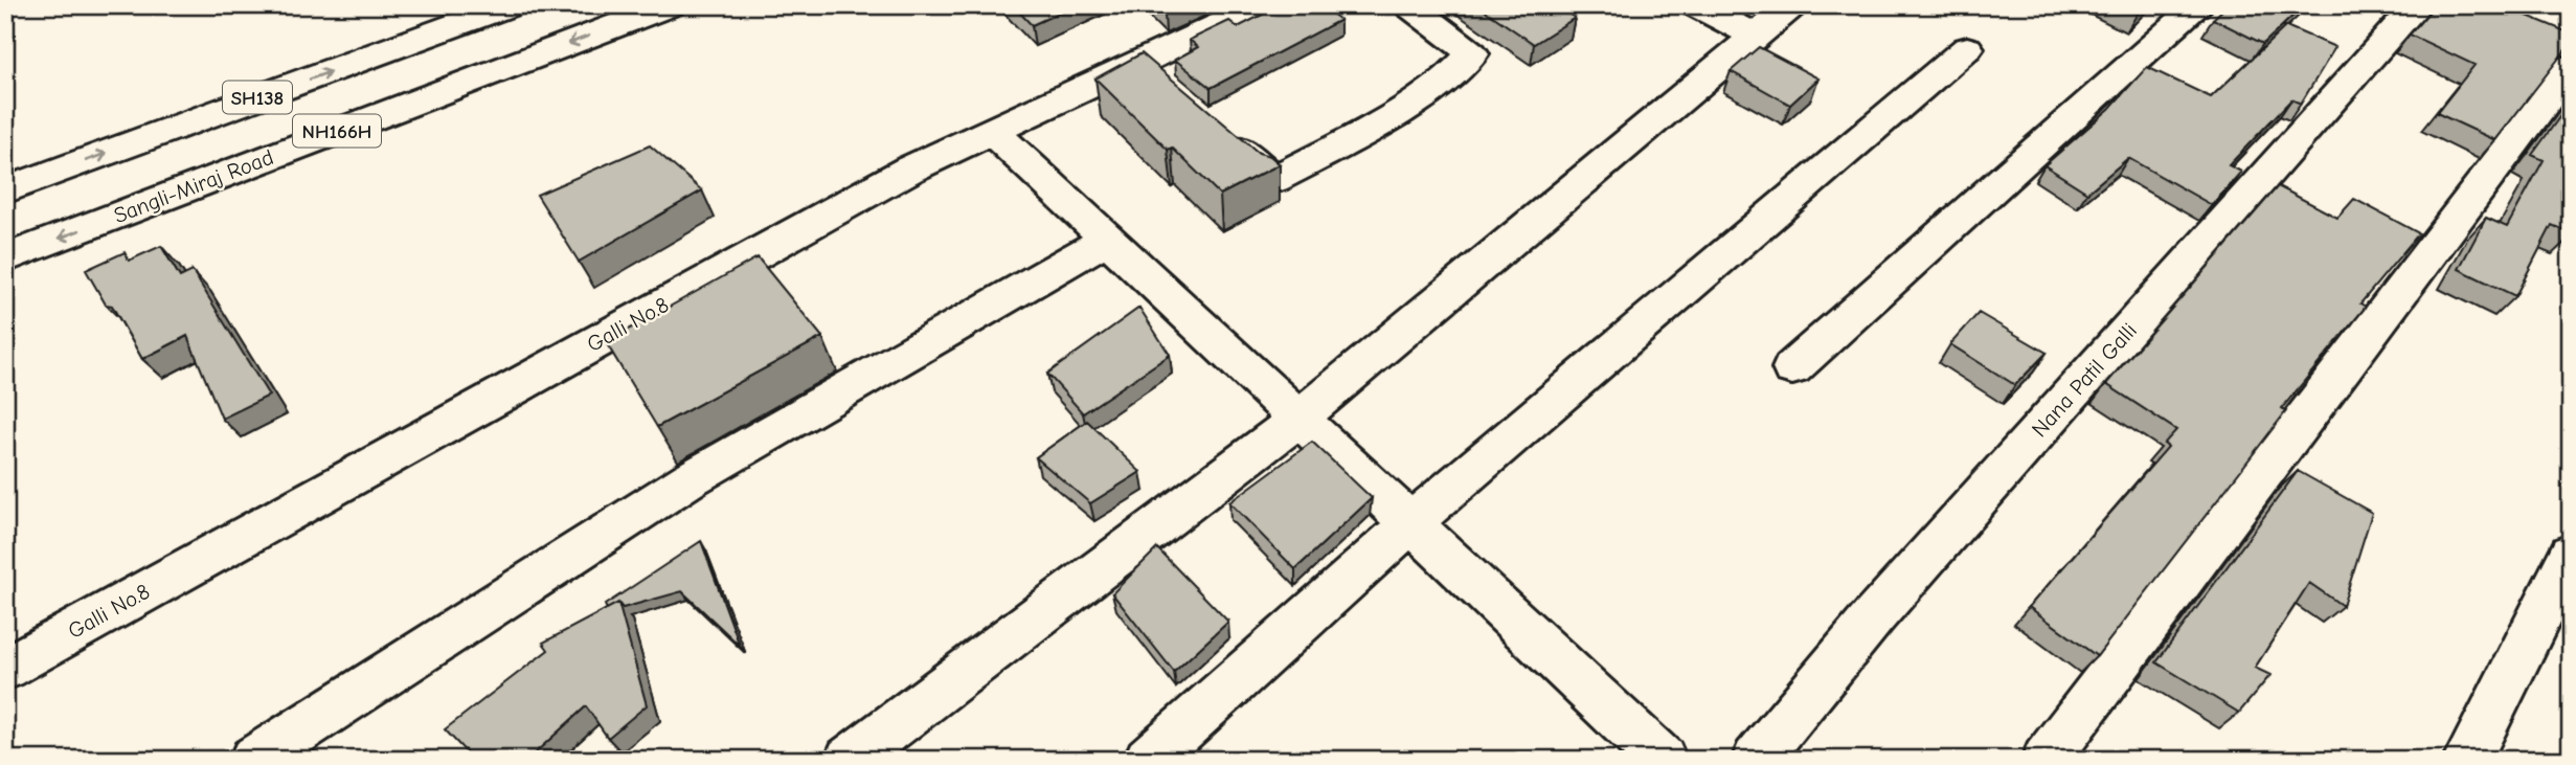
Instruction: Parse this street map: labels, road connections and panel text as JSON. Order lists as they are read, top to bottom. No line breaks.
{"streets":{"main road":["SH138","NH166H","Sangli-Miraj Road","Galli No.8","Nana Patil Galli"]}}
